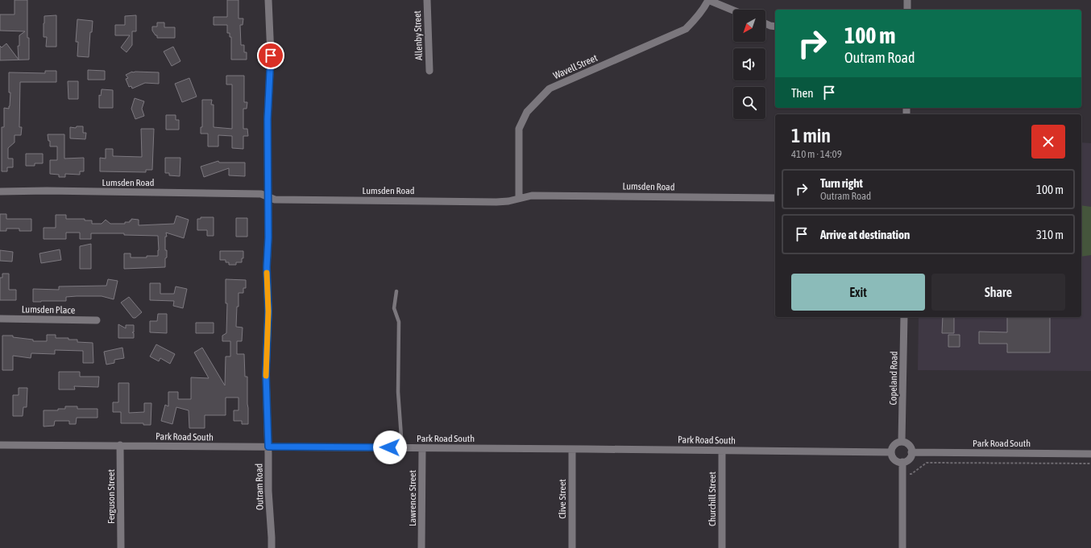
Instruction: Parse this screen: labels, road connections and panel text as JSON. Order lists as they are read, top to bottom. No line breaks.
{"streets":{"street":["Allenby Street","Wavell Street","Lumsden Road","Lumsden Place","Copeland Road","Park Road South","Outram Road","Ferguson Street","Lawrence Street","Clive Street","Churchill Street"]},"crossings":[["Wavell Street","Lumsden Road"],["Lumsden Road","Outram Road"],["Copeland Road","Park Road South"],["Park Road South","Outram Road"],["Park Road South","Ferguson Street"],["Park Road South","Lawrence Street"],["Park Road South","Clive Street"],["Park Road South","Churchill Street"]],"north":"bottom left","page":{"turn":["100 m","Outram Road"],"then":"Then","heading":["1 min","410 m · 14:09"],"list":[{"name":"Turn right","note":"Outram Road","value":"100 m"},{"name":"Arrive at destination","value":"310 m"}],"buttons":["Exit","Share"]}}
